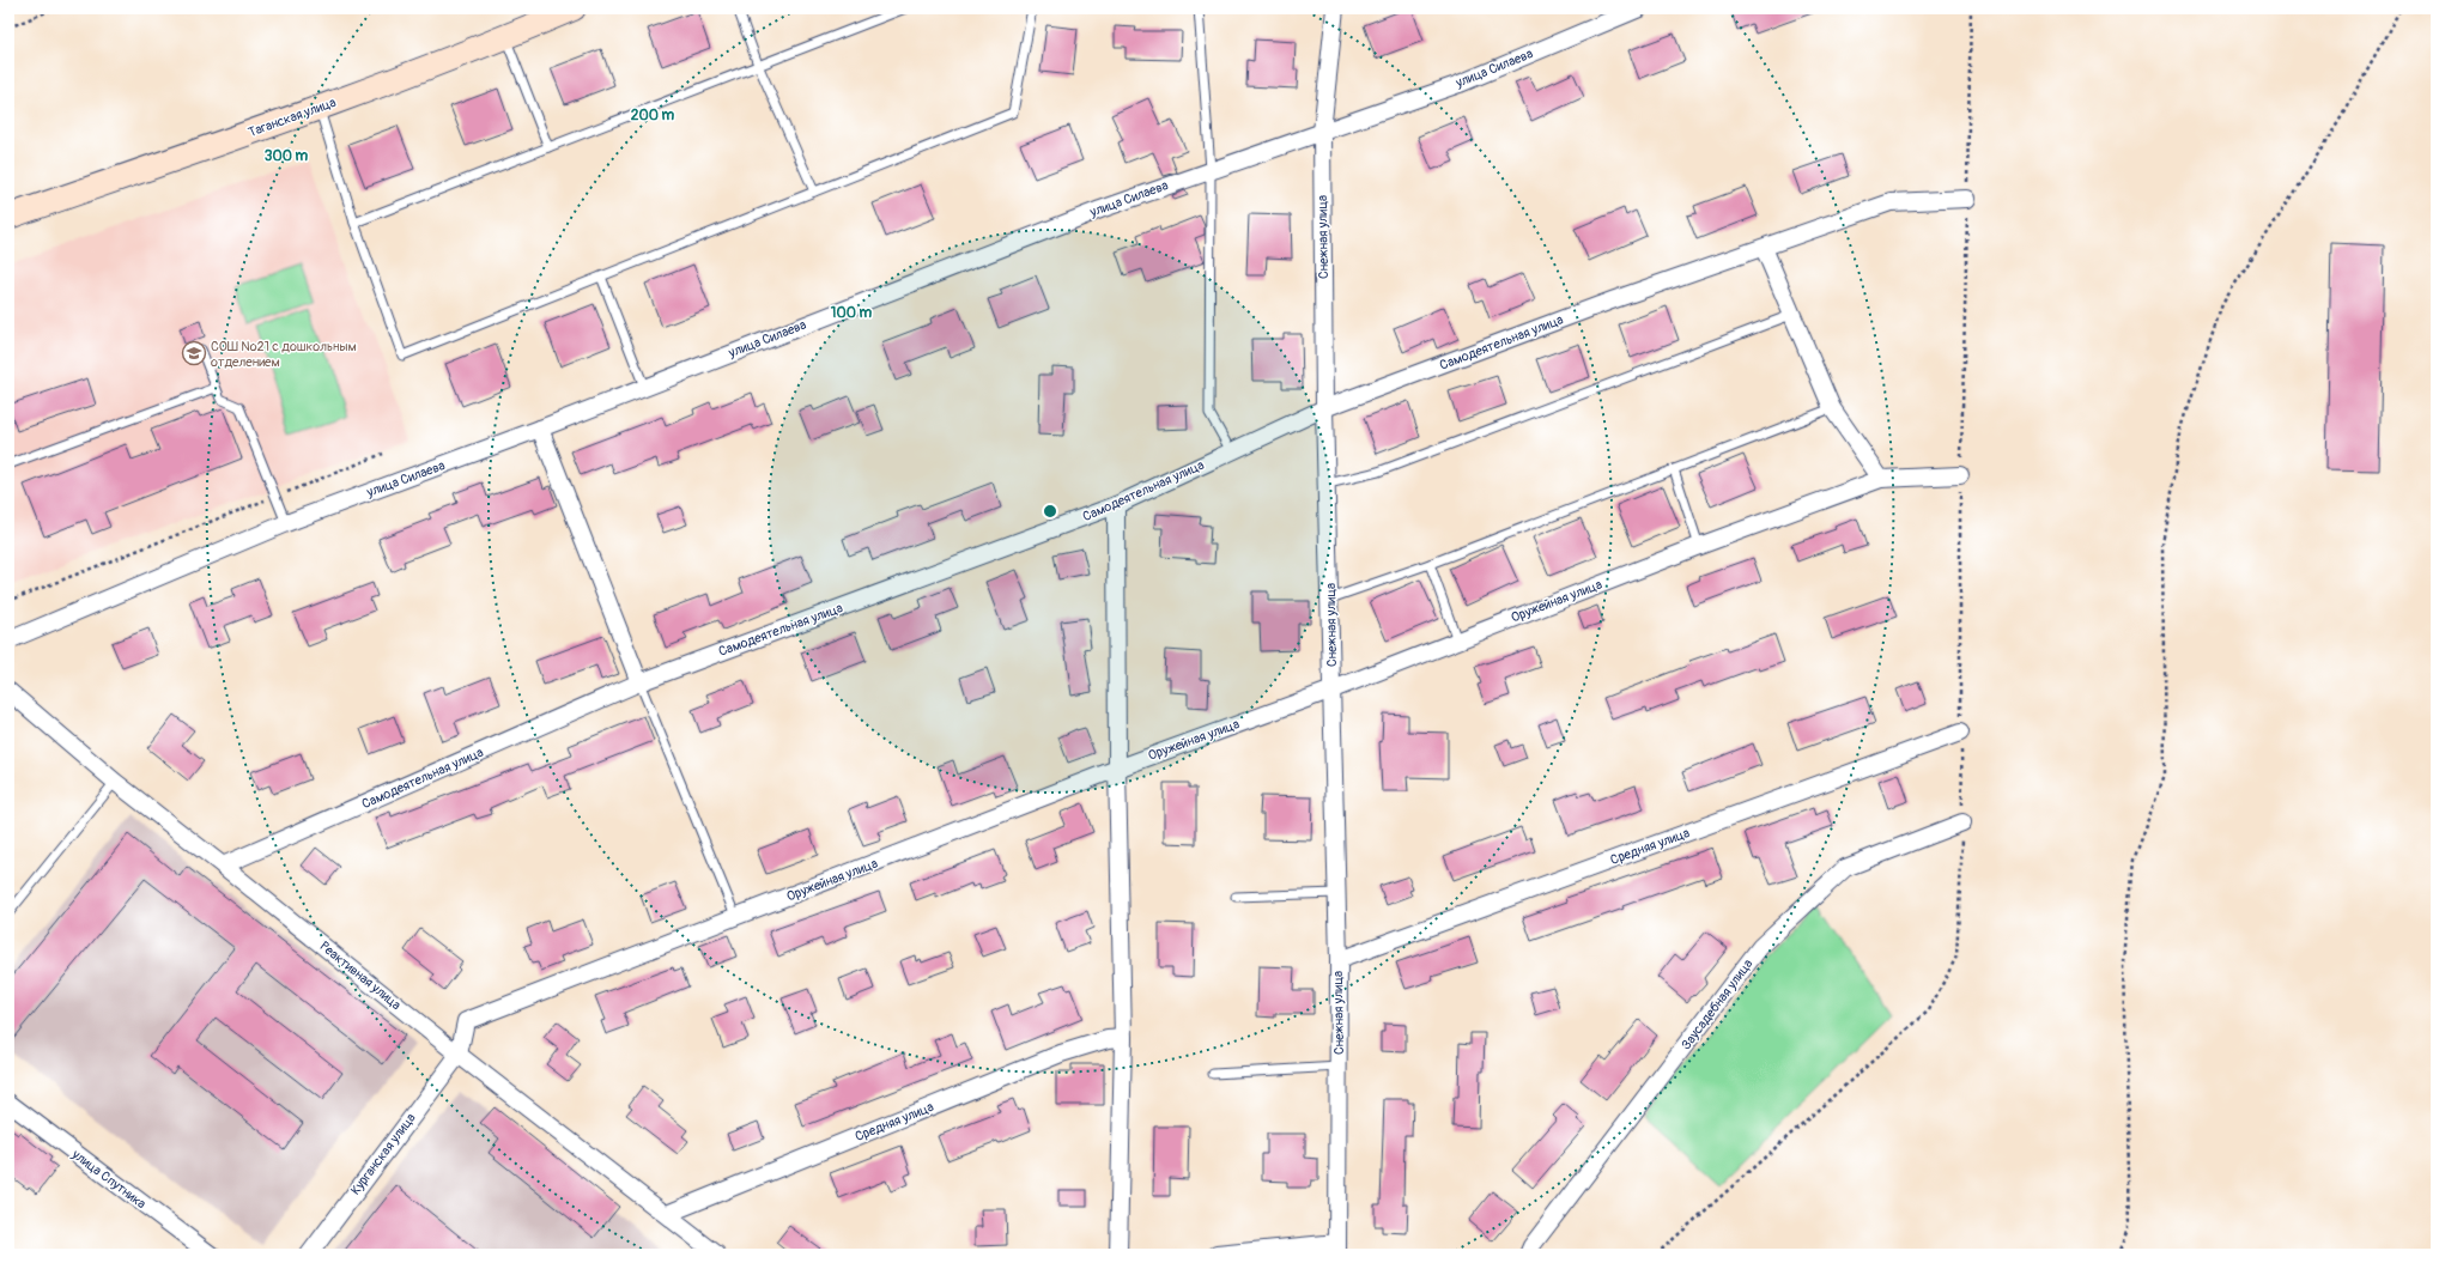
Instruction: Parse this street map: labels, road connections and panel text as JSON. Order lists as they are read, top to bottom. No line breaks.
{"streets":{"main road":["Таганская улица"],"street":["улица Силаева","Снежная улица","Самодеятельная улица","Оружейная улица","Средняя улица","Реактивная улица","Заусадебная улица","Курганская улица","улица Спутника"]},"crossings":[["улица Силаева","Снежная улица"],["Снежная улица","Самодеятельная улица"],["Снежная улица","Оружейная улица"],["Снежная улица","Средняя улица"],["Самодеятельная улица","Реактивная улица"],["Оружейная улица","Реактивная улица"],["Оружейная улица","Курганская улица"],["Средняя улица","Реактивная улица"],["Реактивная улица","Курганская улица"]],"places":{"school or university":["СОШ №21 с дошкольным отделением"]},"rings":["200 m","300 m","100 m"]}
